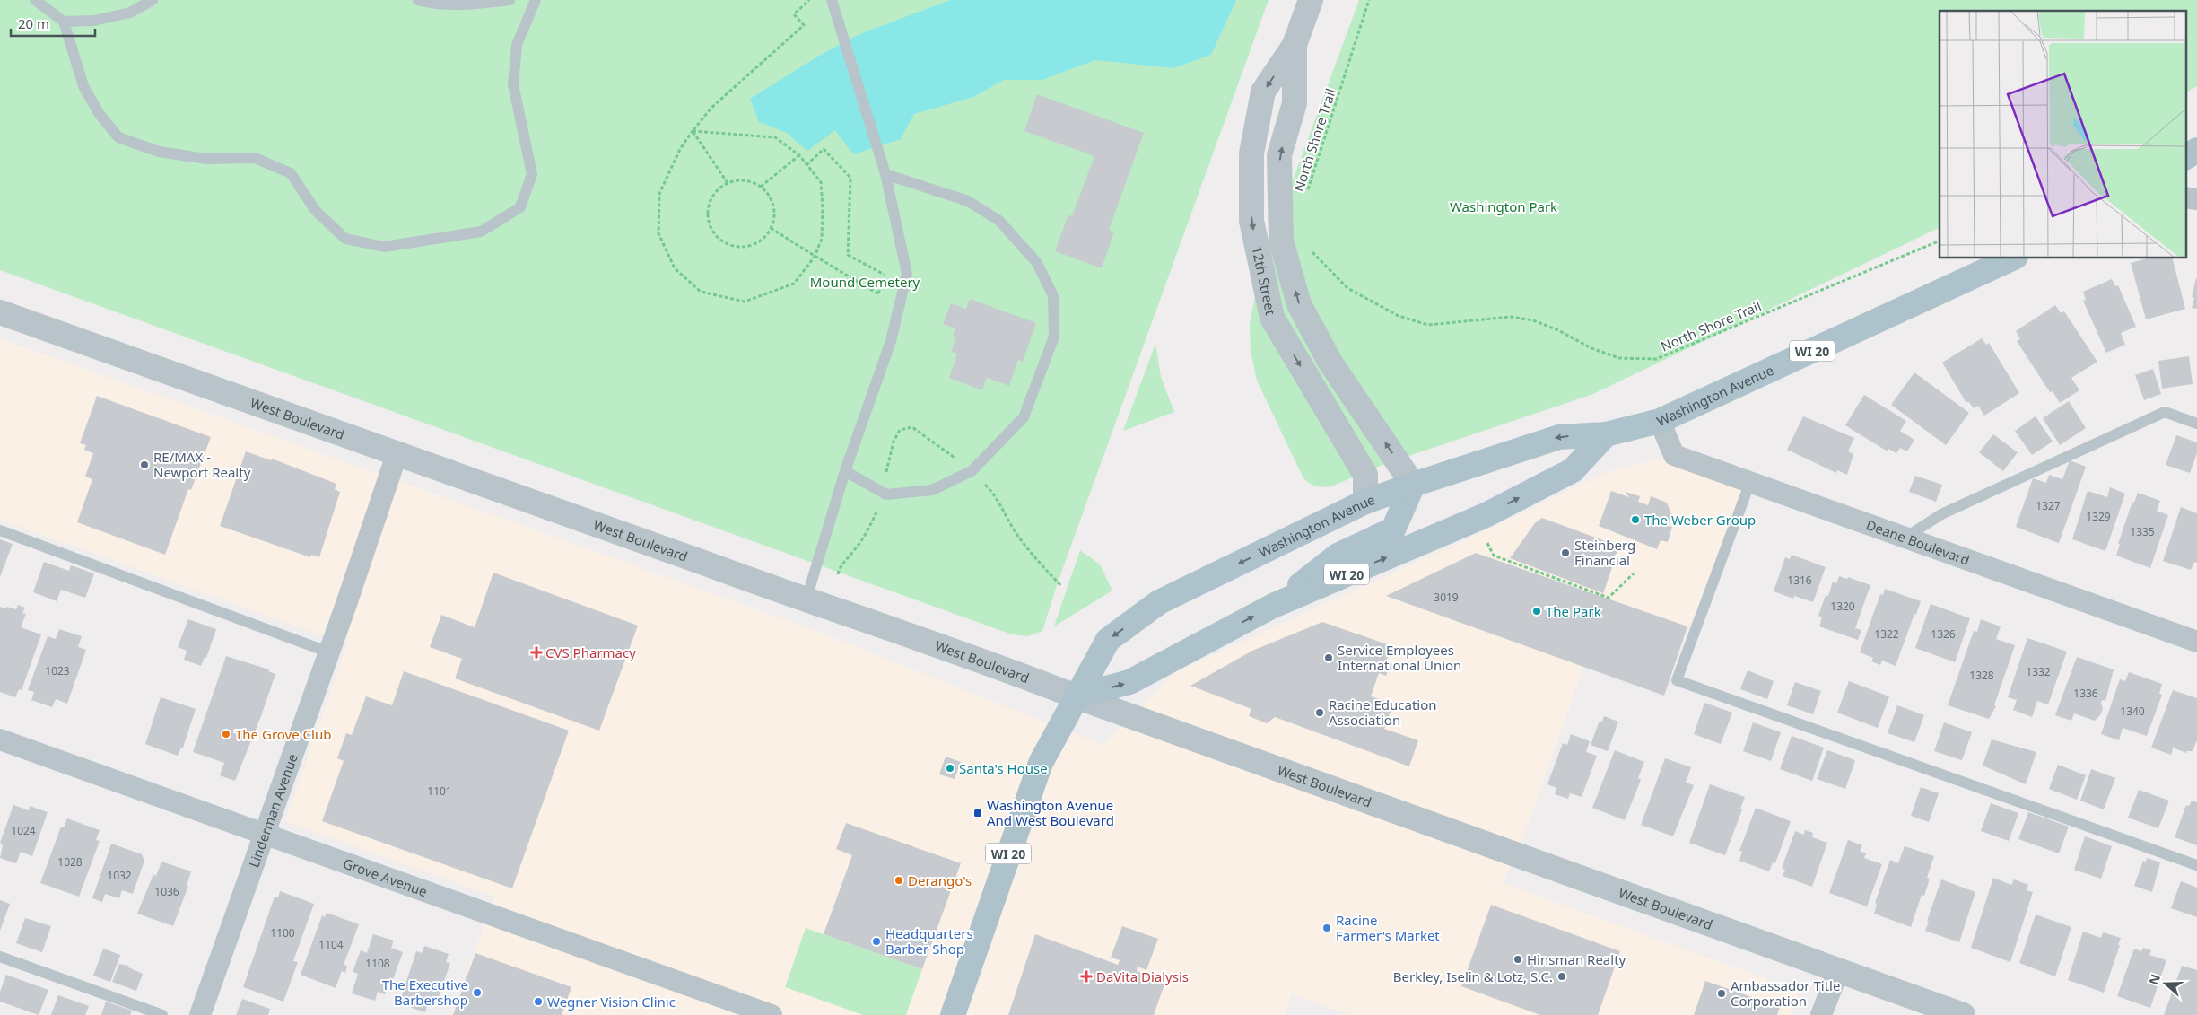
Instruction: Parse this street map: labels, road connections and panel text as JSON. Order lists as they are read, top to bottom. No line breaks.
{"streets":{"main road":["WI 20","Washington Avenue"],"street":["12th Street","West Boulevard","Deane Boulevard","Linderman Avenue","Grove Avenue"],"path":["North Shore Trail"]},"crossings":[["12th Street","Washington Avenue"],["WI 20","Washington Avenue"],["WI 20","West Boulevard"],["Washington Avenue","West Boulevard"],["Washington Avenue","Deane Boulevard"],["West Boulevard","Linderman Avenue"],["Linderman Avenue","Grove Avenue"]],"parks":["Washington Park","Mound Cemetery"],"places":{"other":["RE/MAX - Newport Realty","The Weber Group","Steinberg Financial","The Park","Service Employees International Union","Racine Education Association","The Grove Club","Santa's House","Derango's","Racine Farmer's Market","Headquarters Barber Shop","Hinsman Realty","Berkley, Iselin & Lotz, S.C.","The Executive Barbershop","Ambassador Title Corporation","Wegner Vision Clinic"],"health":["CVS Pharmacy","DaVita Dialysis"],"transit":["Washington Avenue And West Boulevard"]},"house_numbers":["1327","1329","1335","1316","3019","1320","1322","1326","1023","1332","1328","1336","1340","1101","1024","1028","1032","1036","1100","1104","1108"],"scale_bar":"20 m","north":"left"}
